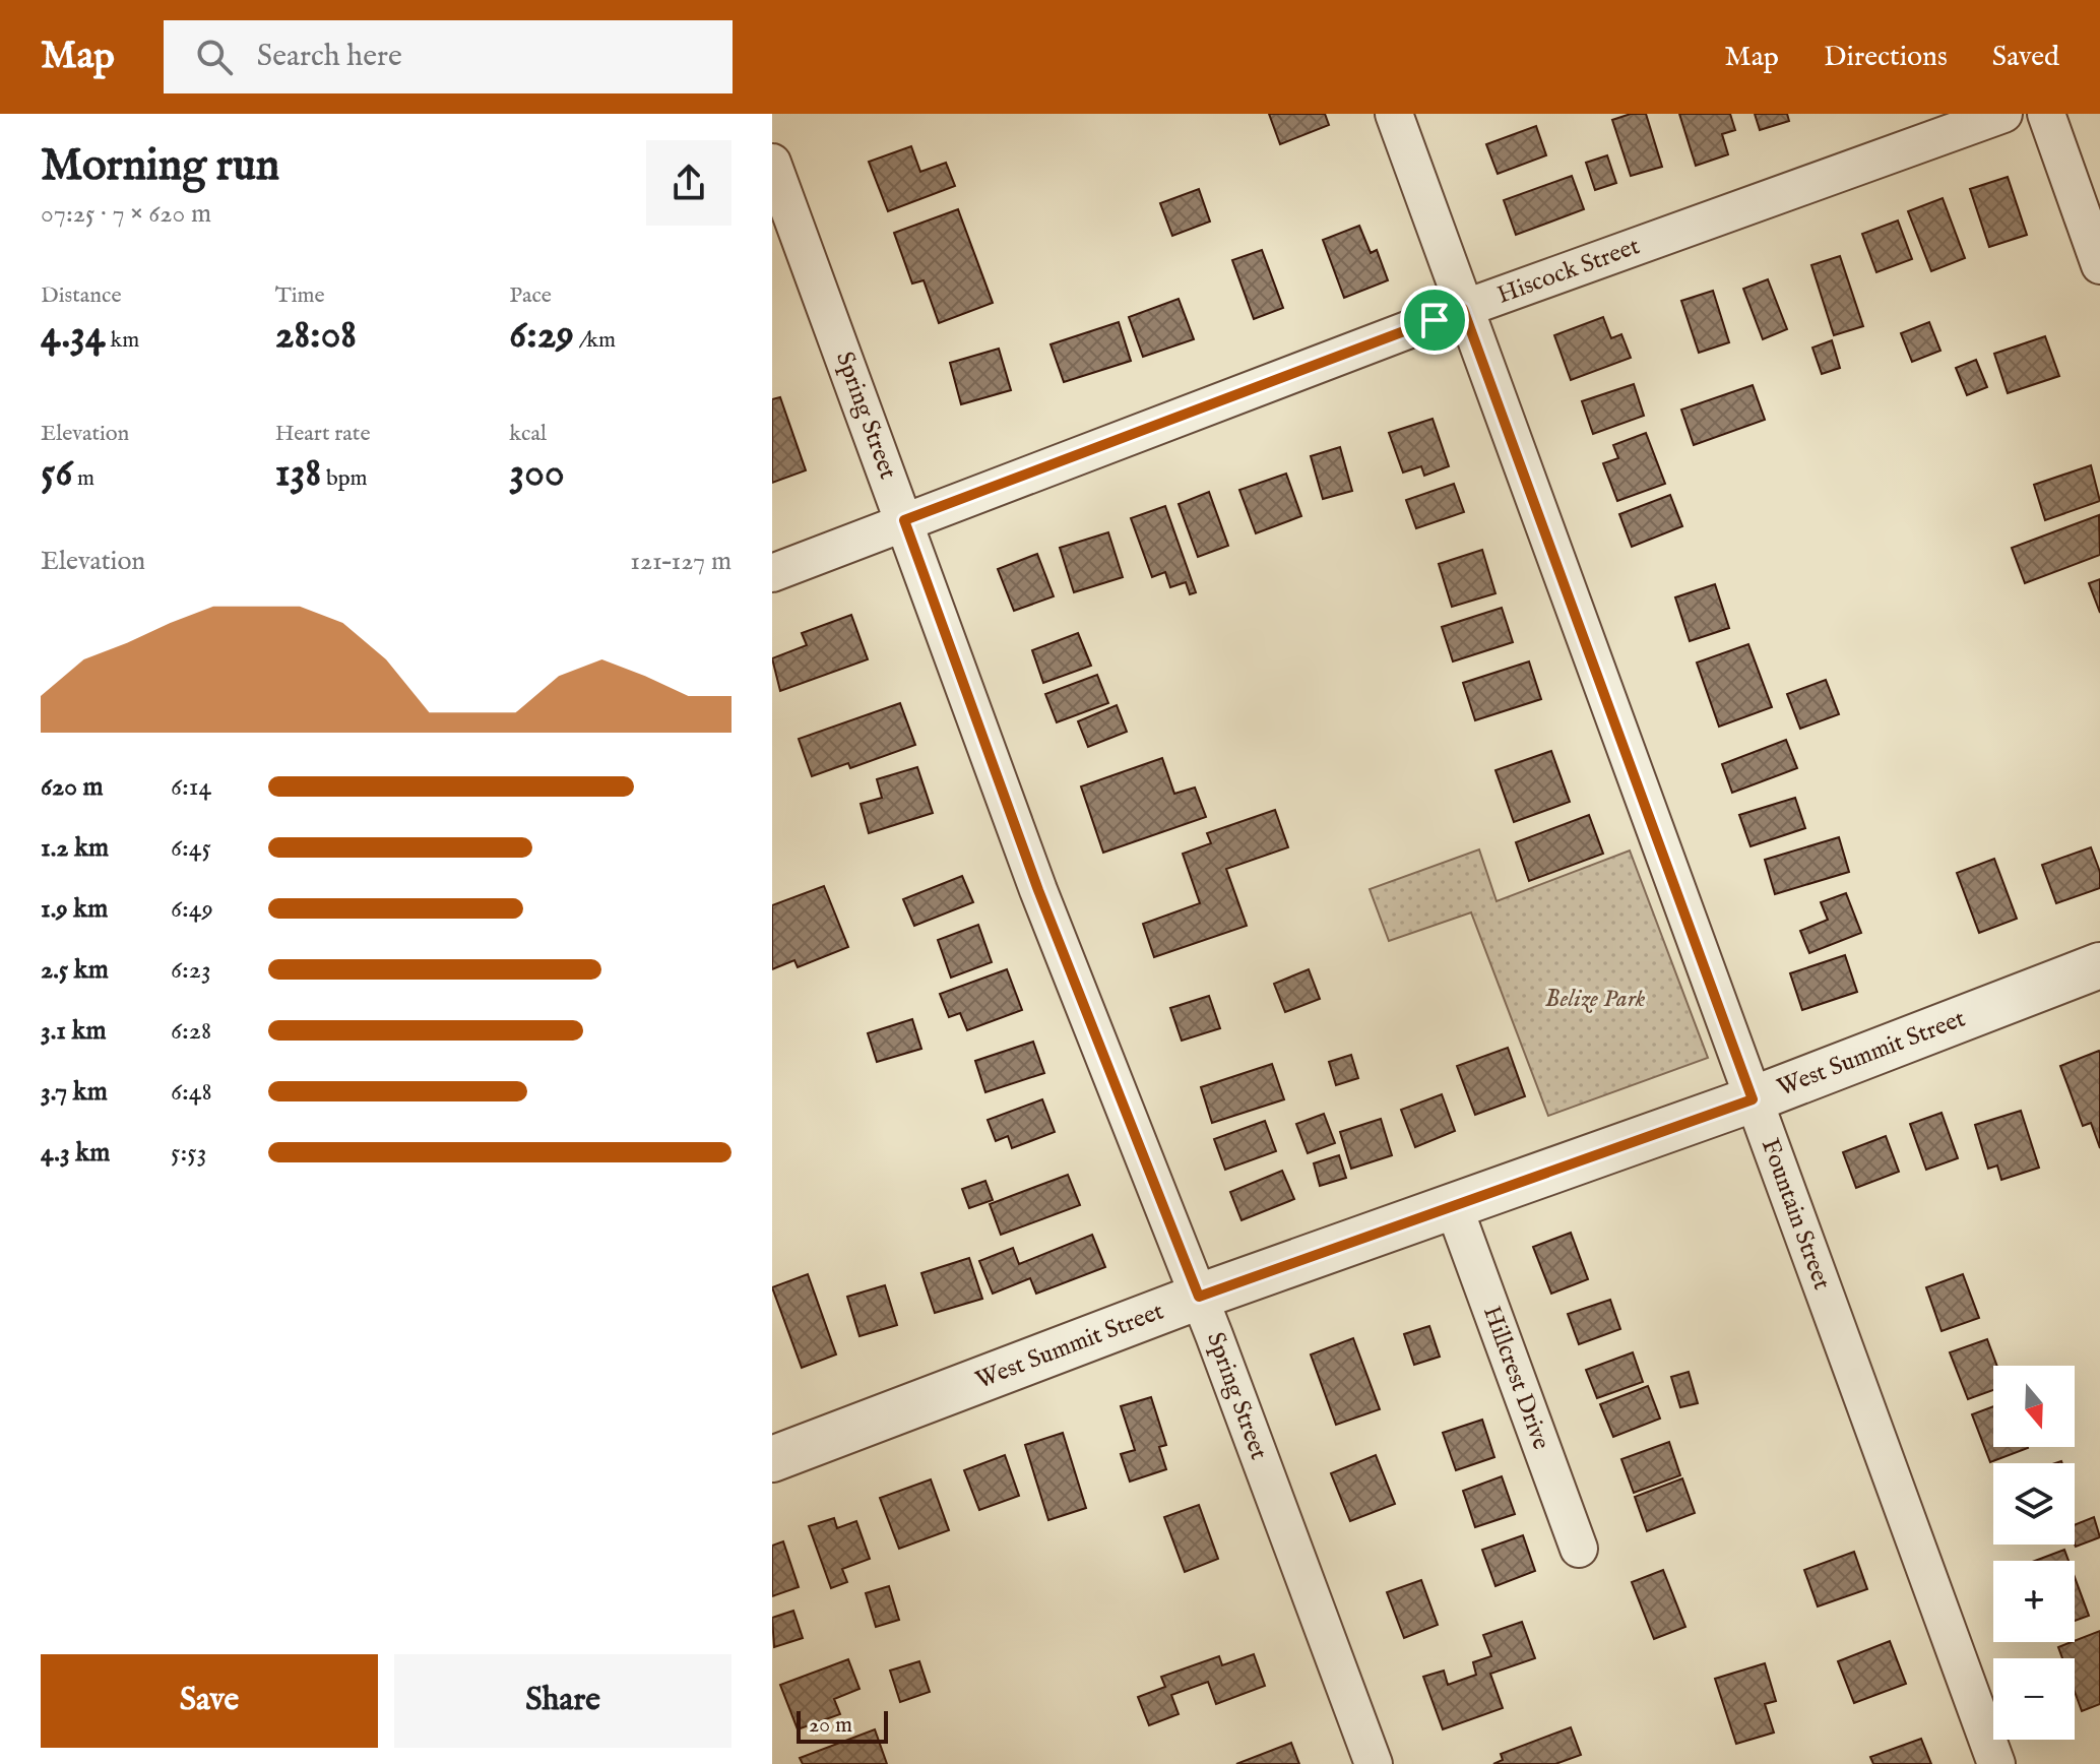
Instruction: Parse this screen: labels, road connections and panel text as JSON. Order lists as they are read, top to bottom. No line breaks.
{"streets":{"street":["Hiscock Street","Spring Street","West Summit Street","Fountain Street","Hillcrest Drive"]},"crossings":[["Hiscock Street","Spring Street"],["Hiscock Street","Fountain Street"],["Spring Street","West Summit Street"],["West Summit Street","Fountain Street"],["West Summit Street","Hillcrest Drive"]],"parks":["Belize Park"],"scale_bar":"20 m","north":"bottom","page":{"header":"Map","search":"Search here","nav":["Map","Directions","Saved"],"heading":["Morning run","07:25 · 7 × 620 m"],"stats":[["Distance","4.34 km"],["Time","28:08"],["Pace","6:29 /km"],["Elevation","56 m"],["Heart rate","138 bpm"],["kcal","300"]],"chart":["Elevation","121–127 m"],"list":[{"name":"620 m","note":"6:14"},{"name":"1.2 km","note":"6:45"},{"name":"1.9 km","note":"6:49"},{"name":"2.5 km","note":"6:23"},{"name":"3.1 km","note":"6:28"},{"name":"3.7 km","note":"6:48"},{"name":"4.3 km","note":"5:53"}],"map_buttons":["+","−"],"buttons":["Save","Share"],"scale":"20 m"}}
